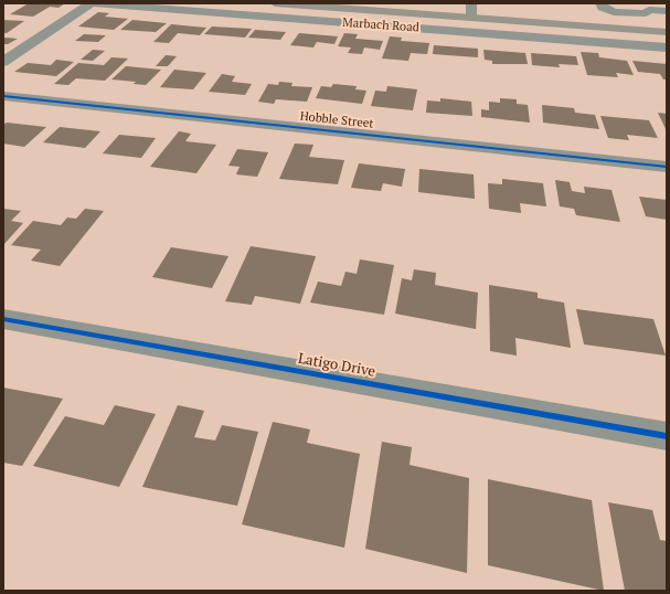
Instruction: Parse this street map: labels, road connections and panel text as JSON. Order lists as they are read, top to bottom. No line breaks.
{"streets":{"main road":["Marbach Road"],"street":["Hobble Street","Latigo Drive"]}}
